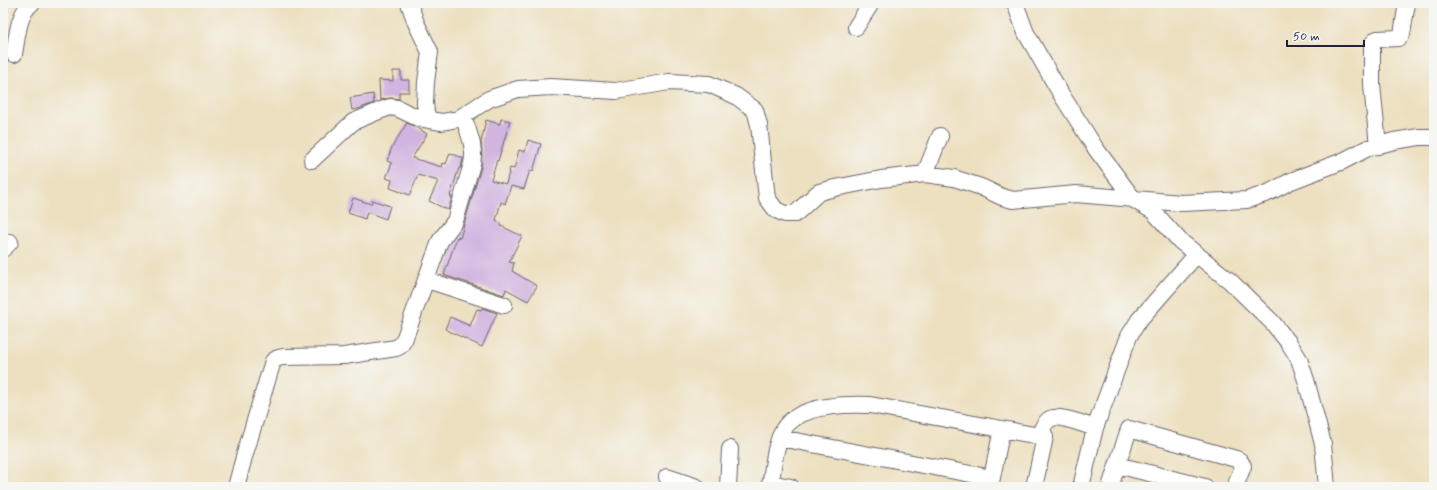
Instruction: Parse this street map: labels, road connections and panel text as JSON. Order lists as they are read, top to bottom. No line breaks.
{"scale_bar":"50 m"}
